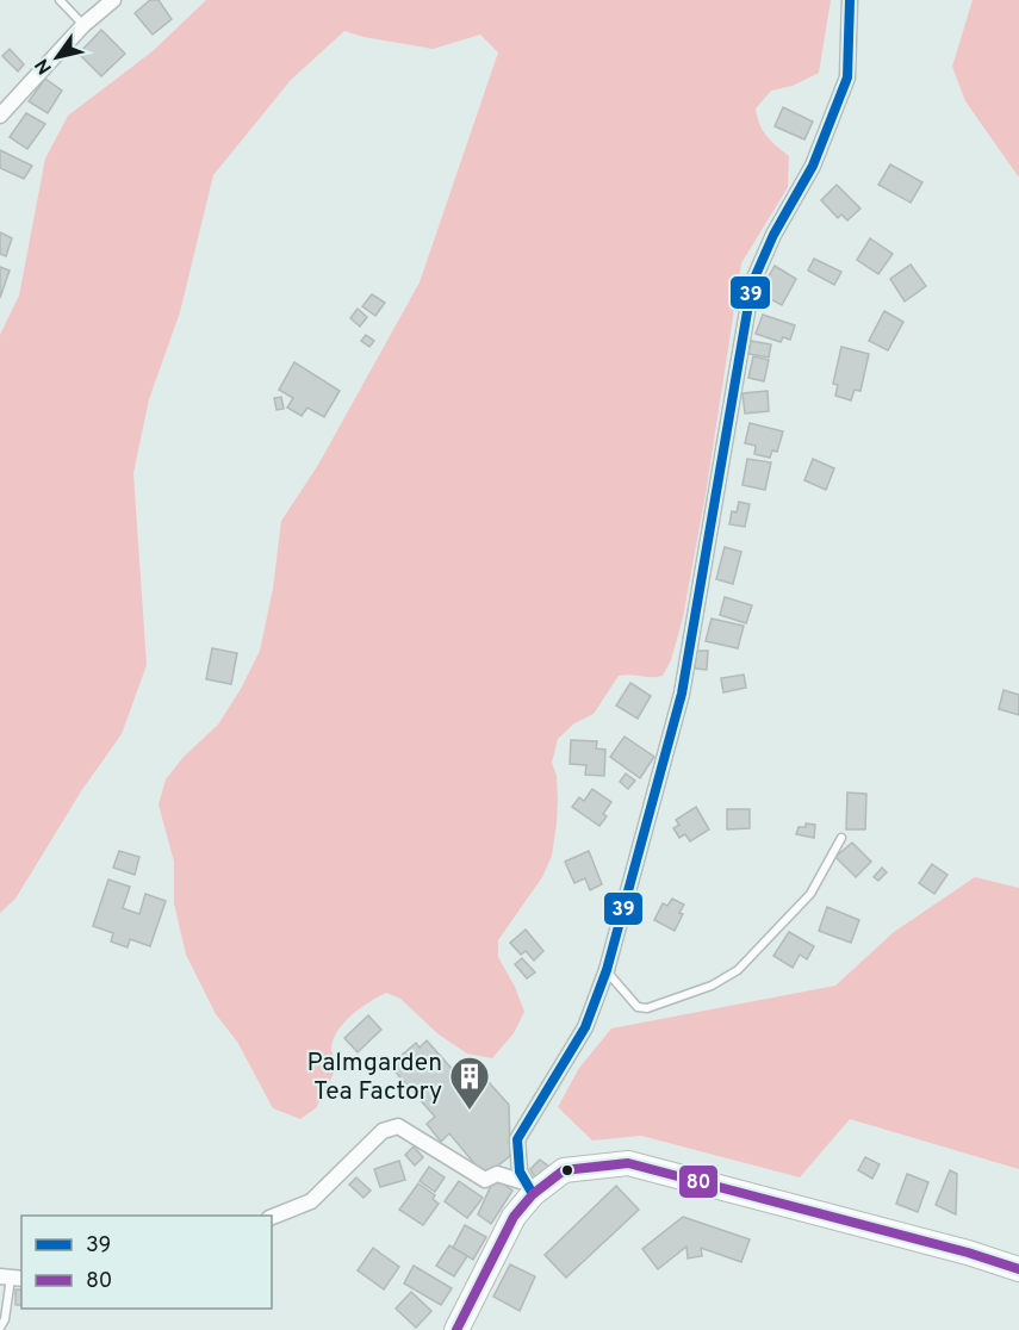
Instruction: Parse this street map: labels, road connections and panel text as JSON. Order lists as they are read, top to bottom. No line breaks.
{"places":{"building":["Palmgarden Tea Factory"]},"lines":["transit line 39","transit line 80"],"legend":["39","80"],"north":"bottom left"}
